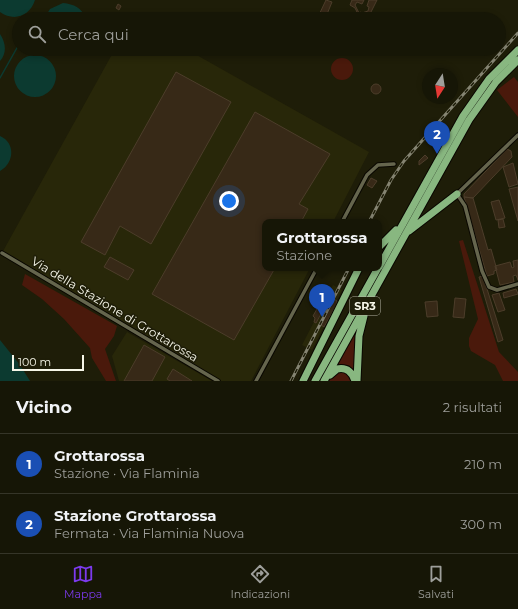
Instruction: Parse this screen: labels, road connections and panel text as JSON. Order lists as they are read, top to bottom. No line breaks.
{"streets":{"highway":["SR3"],"street":["Via della Stazione di Grottarossa"]},"scale_bar":"100 m","north":"bottom","page":{"search":"Cerca qui","pins":["2","1"],"popup":["Grottarossa","Stazione"],"scale":"100 m","heading":["Vicino","2 risultati"],"list":[{"mark":"1","name":"Grottarossa","note":"Stazione · Via Flaminia","value":"210 m"},{"mark":"2","name":"Stazione Grottarossa","note":"Fermata · Via Flaminia Nuova","value":"300 m"}],"nav":["Mappa","Indicazioni","Salvati"]}}
